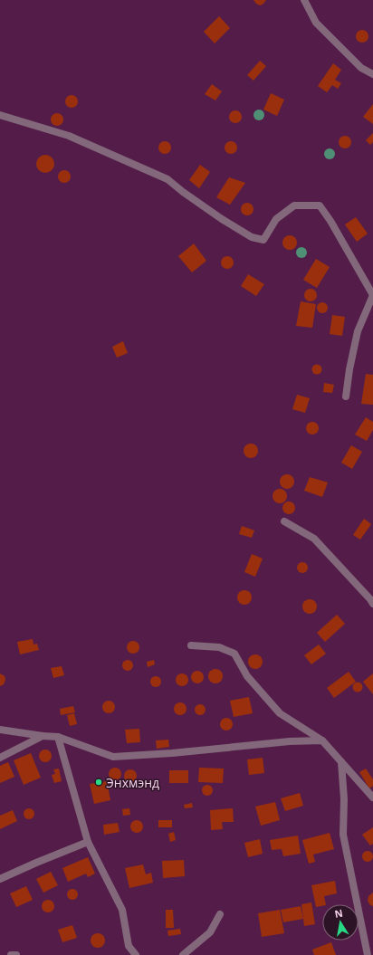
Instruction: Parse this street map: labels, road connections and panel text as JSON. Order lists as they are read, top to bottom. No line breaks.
{"places":["Энхмэнд"],"north":"top"}
